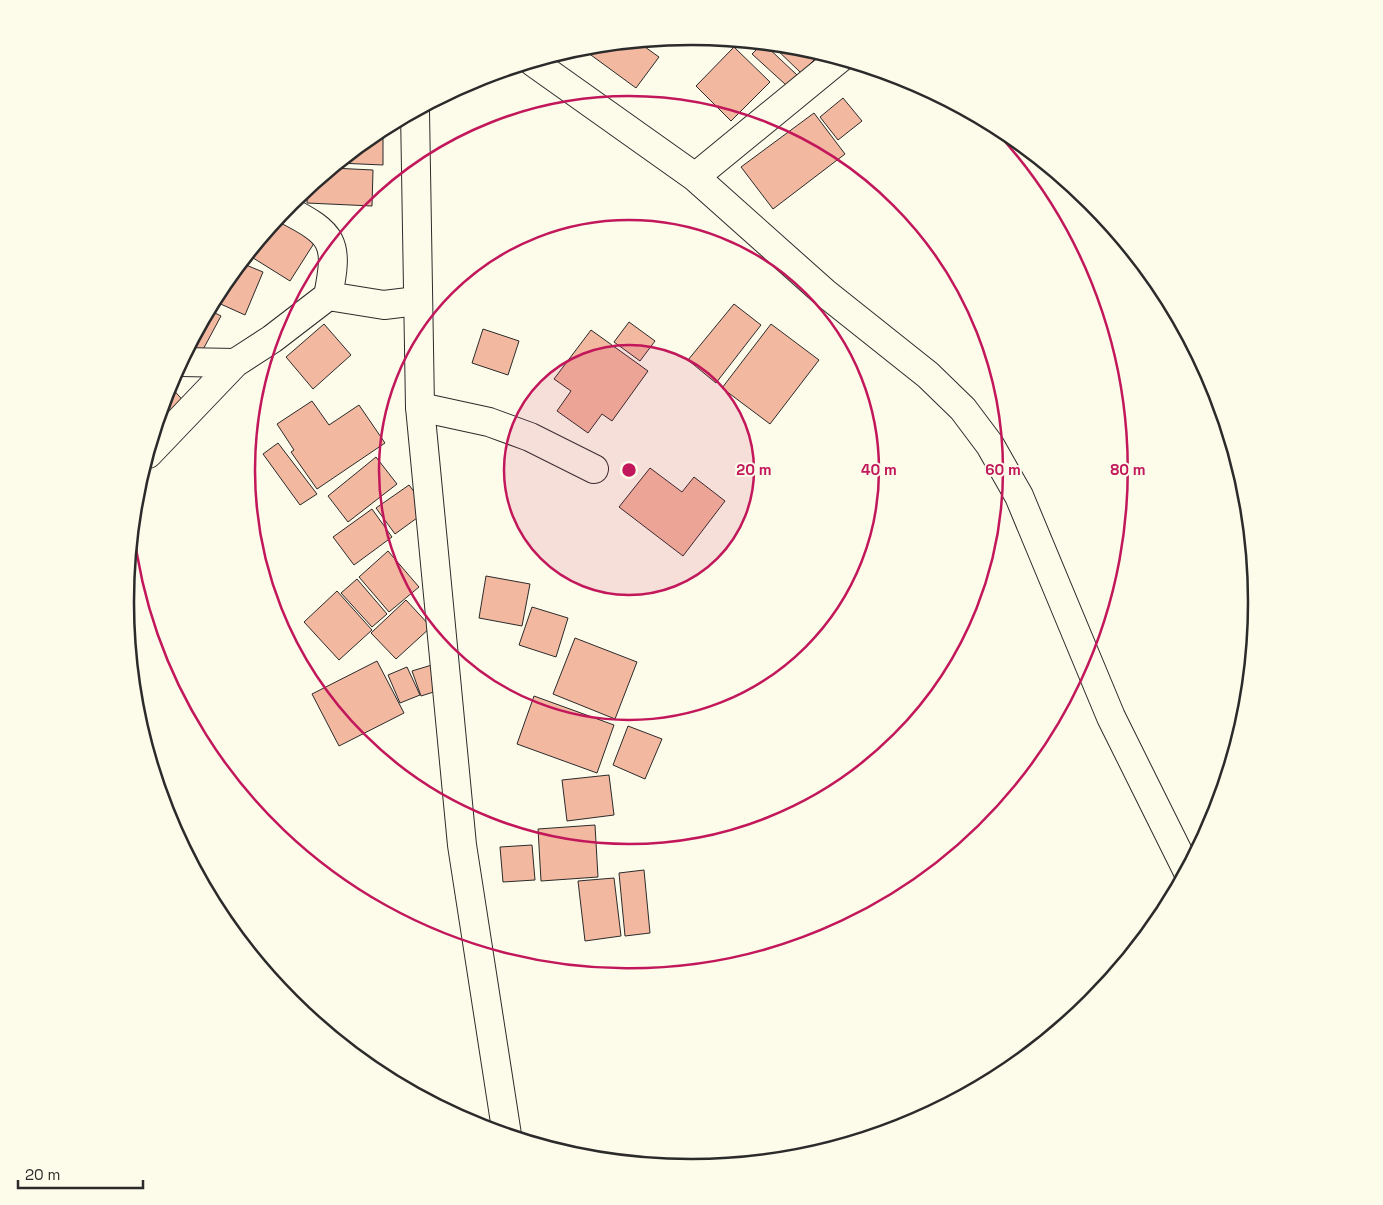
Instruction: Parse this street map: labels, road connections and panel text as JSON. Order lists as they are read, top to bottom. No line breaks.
{"scale_bar":"20 m","rings":["20 m","40 m","60 m","80 m"]}
